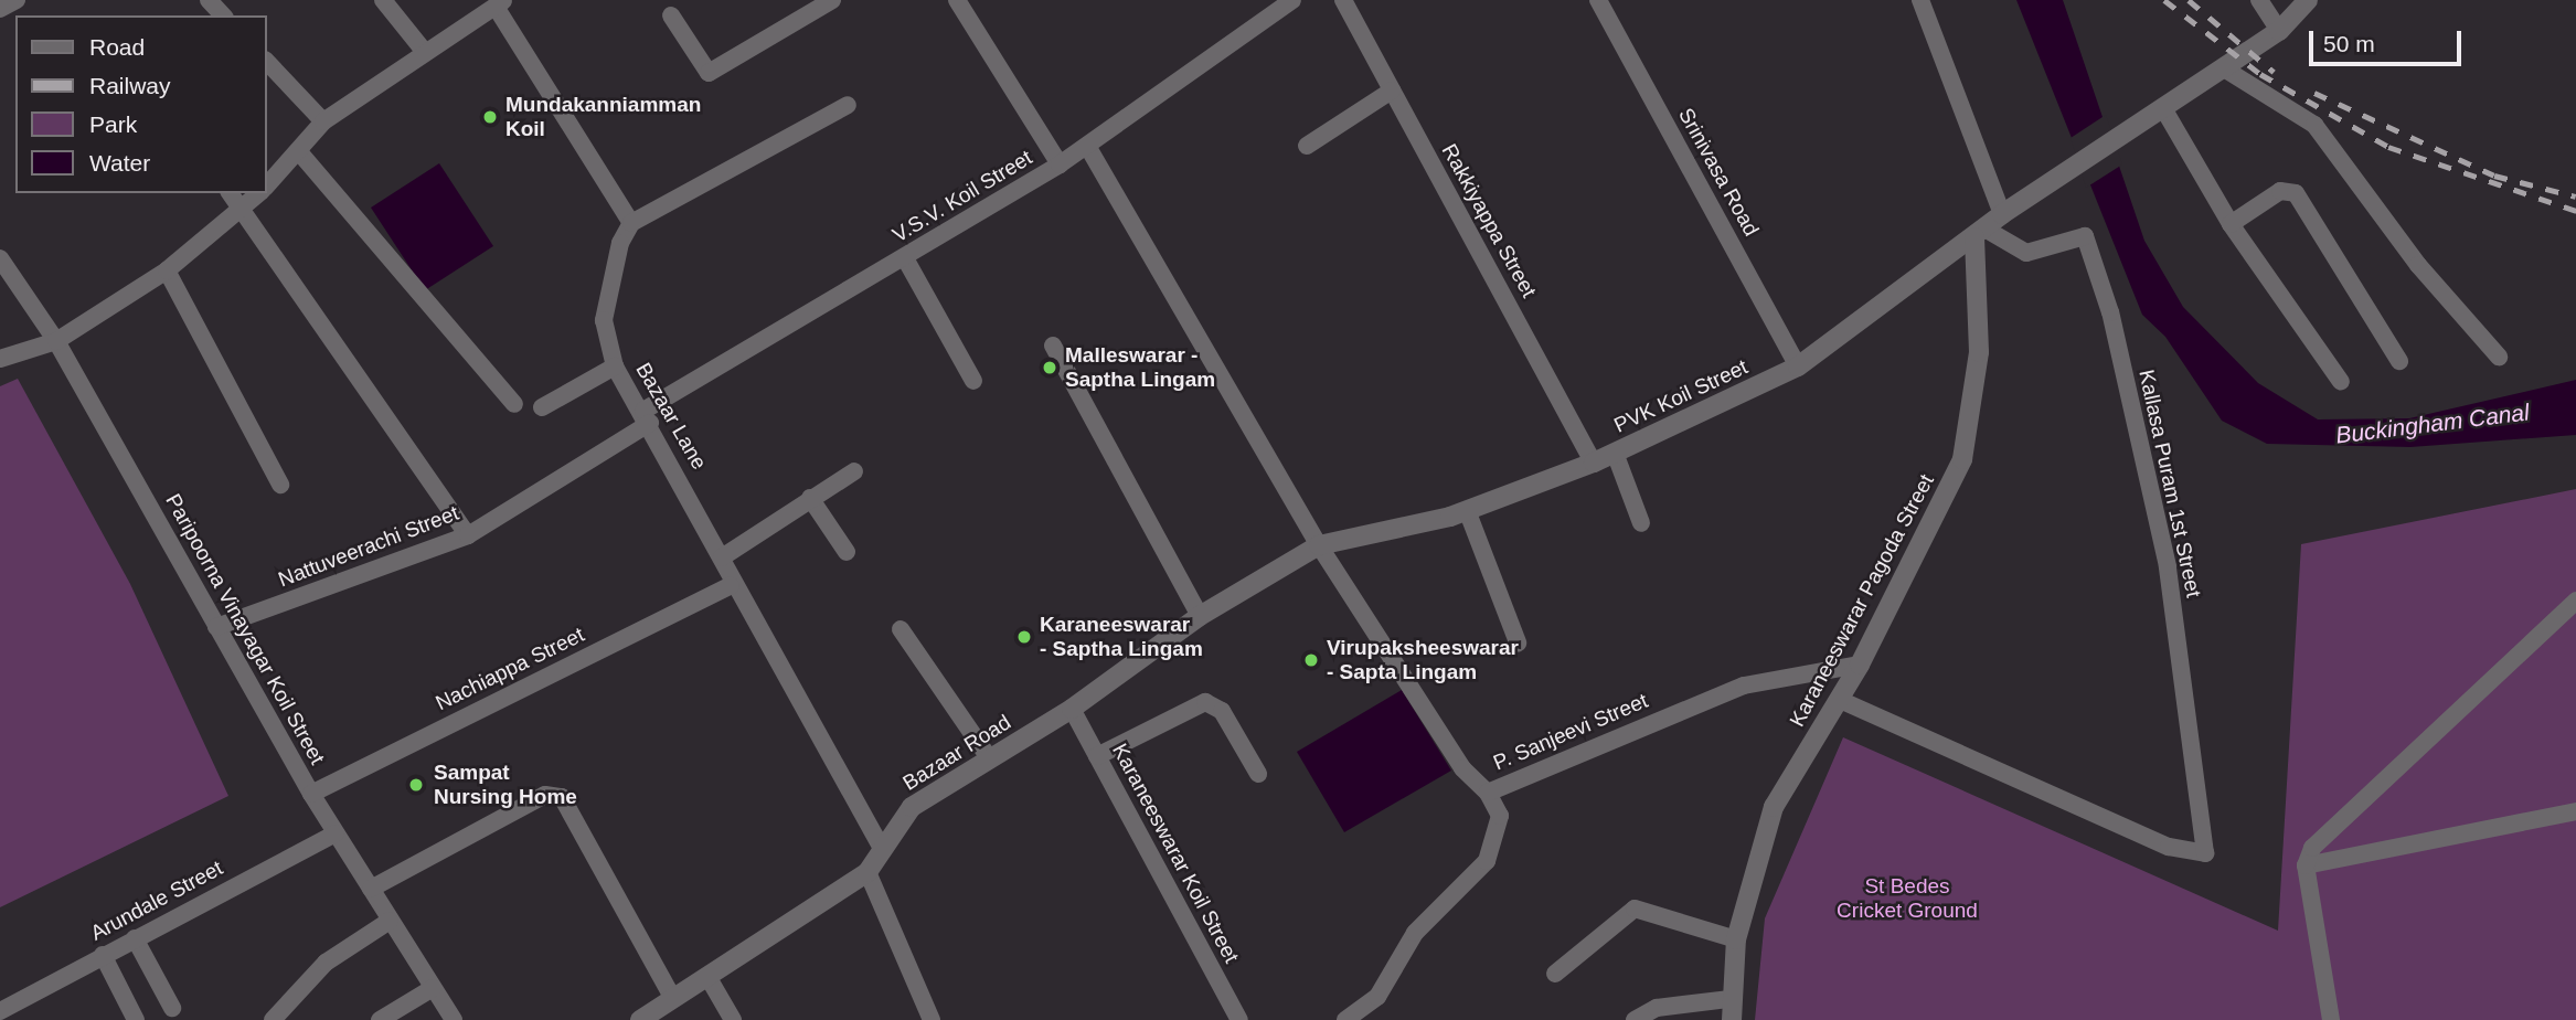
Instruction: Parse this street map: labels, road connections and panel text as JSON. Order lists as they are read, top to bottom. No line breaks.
{"streets":{"street":["Srinivasa Road","V.S.V. Koil Street","Rakkiyappa Street","PVK Koil Street","Bazaar Lane","Kallasa Puram 1st Street","Nattuveerachi Street","Karaneeswarar Pagoda Street","Paripoorna Vinayagar Koil Street","Nachiappa Street","P. Sanjeevi Street","Bazaar Road","Karaneeswarar Koil Street","Arundale Street"]},"crossings":[["Srinivasa Road","PVK Koil Street"],["V.S.V. Koil Street","Bazaar Lane"],["V.S.V. Koil Street","Nattuveerachi Street"],["Rakkiyappa Street","PVK Koil Street"],["PVK Koil Street","Kallasa Puram 1st Street"],["PVK Koil Street","Karaneeswarar Pagoda Street"],["PVK Koil Street","Bazaar Road"],["Bazaar Lane","Nattuveerachi Street"],["Bazaar Lane","Nachiappa Street"],["Bazaar Lane","Bazaar Road"],["Kallasa Puram 1st Street","Karaneeswarar Pagoda Street"],["Nattuveerachi Street","Paripoorna Vinayagar Koil Street"],["Karaneeswarar Pagoda Street","P. Sanjeevi Street"],["Paripoorna Vinayagar Koil Street","Nachiappa Street"],["Paripoorna Vinayagar Koil Street","Arundale Street"],["Bazaar Road","Karaneeswarar Koil Street"]],"water":["Buckingham Canal"],"parks":["St Bedes Cricket Ground"],"places":["Mundakanniamman Koil","Malleswarar - Saptha Lingam","Karaneeswarar - Saptha Lingam","Virupaksheeswarar - Sapta Lingam","Sampat Nursing Home"],"legend":["Road","Railway","Park","Water"],"scale_bar":"50 m"}
